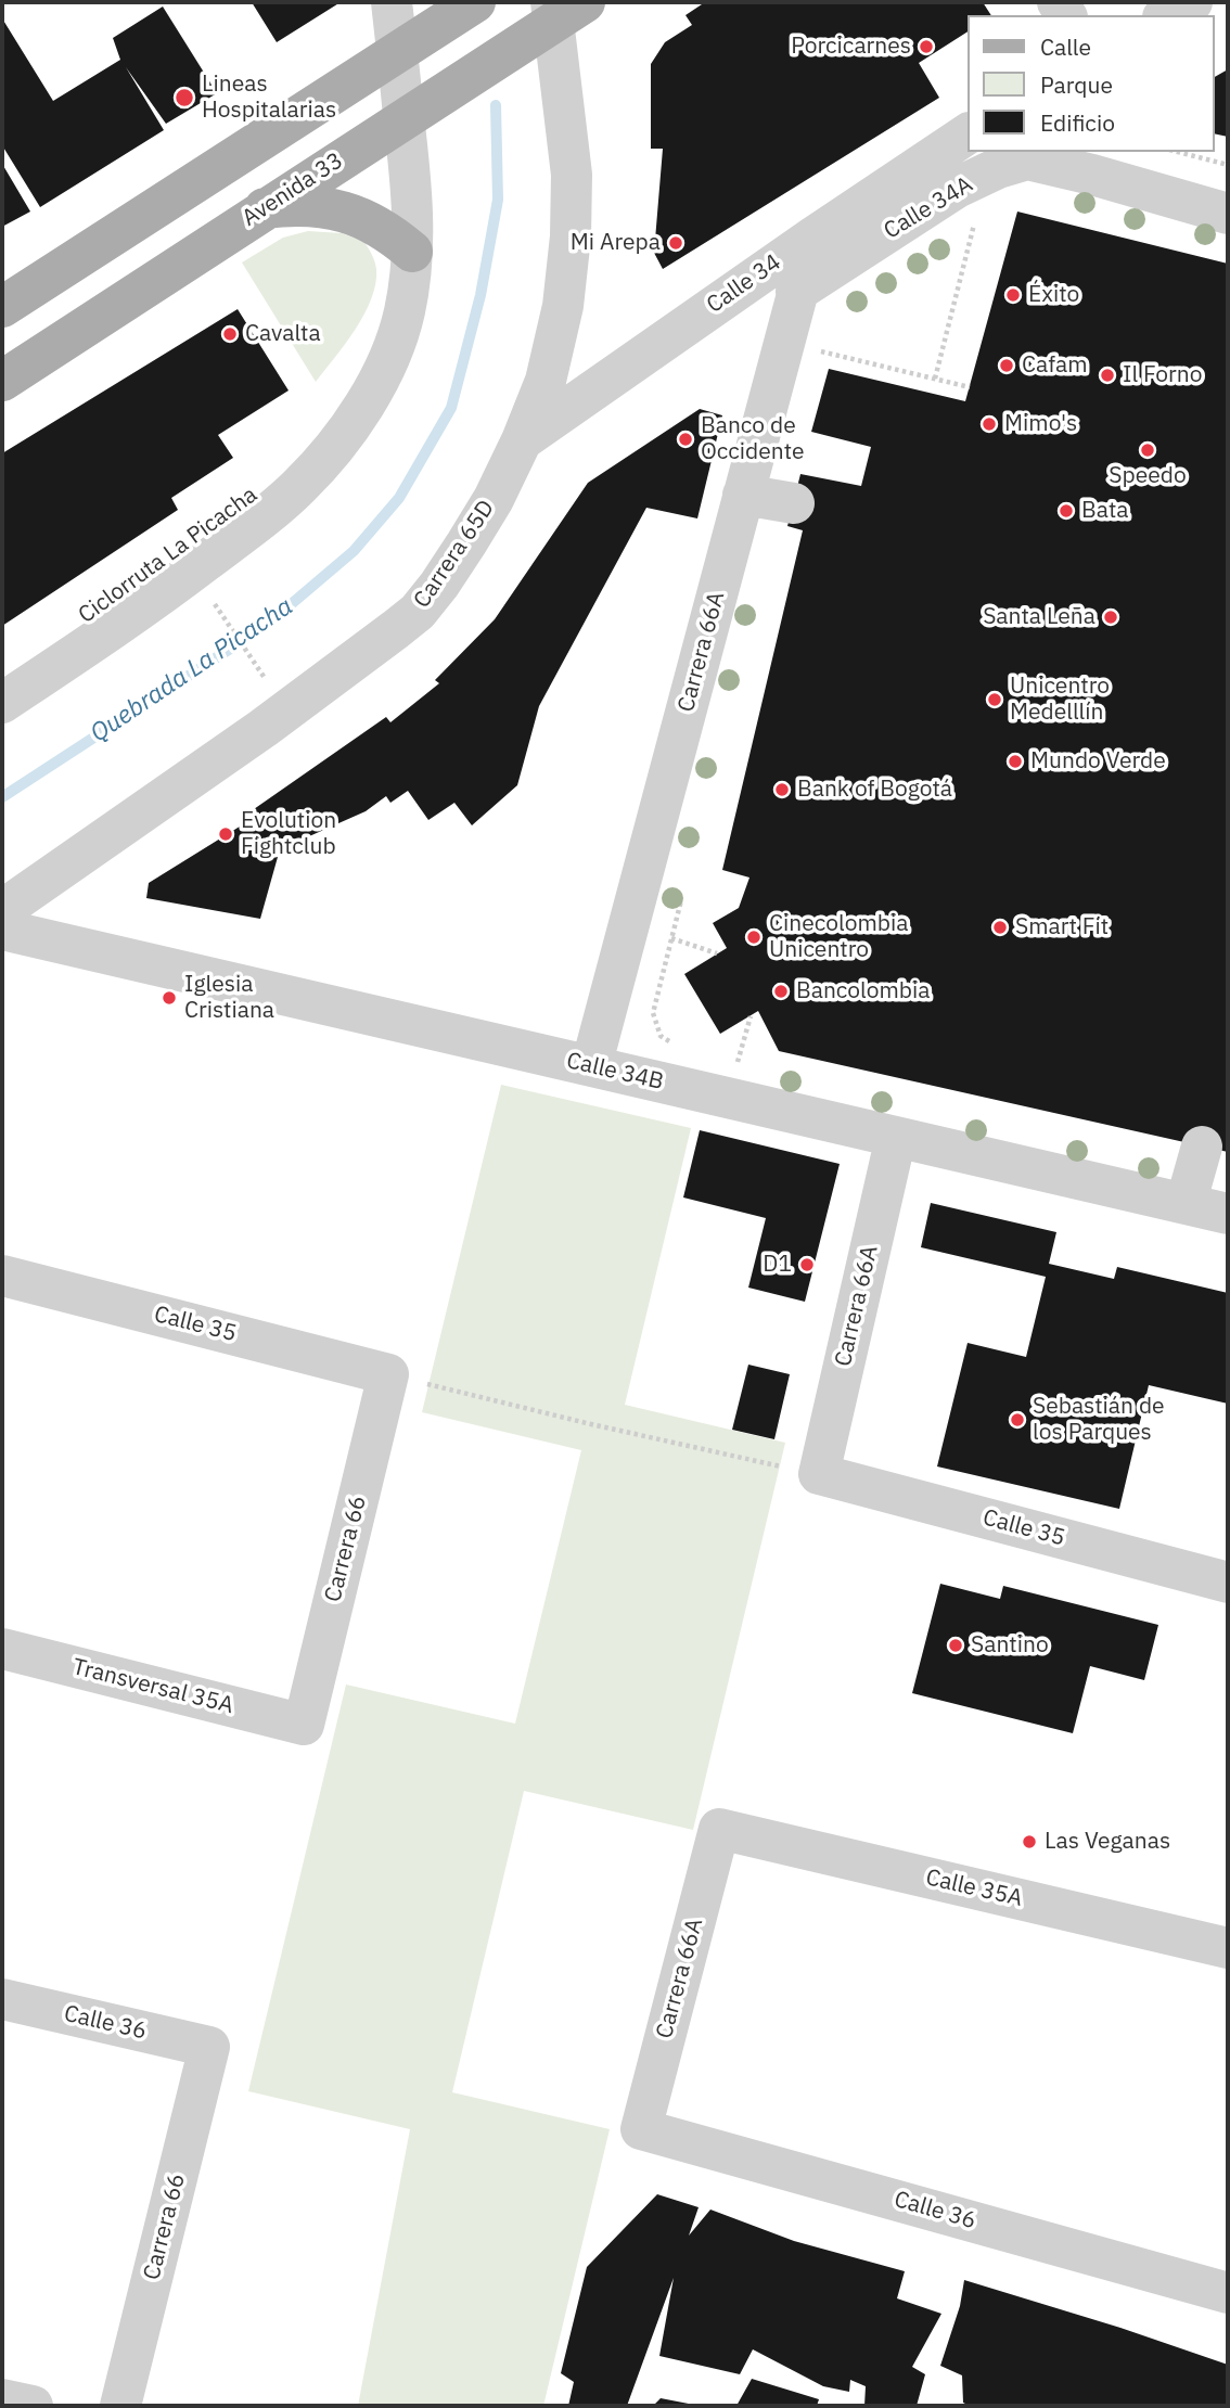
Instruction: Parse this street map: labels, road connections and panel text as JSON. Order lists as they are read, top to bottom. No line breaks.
{"streets":{"main road":["Avenida 33"],"street":["Calle 34A","Calle 34","Carrera 65D","Carrera 66A","Calle 34B","Calle 35","Carrera 66","Transversal 35A","Calle 35A","Calle 36"]},"crossings":[["Avenida 33","Carrera 65D"],["Calle 34A","Carrera 66A"],["Calle 34","Carrera 65D"],["Calle 34","Carrera 66A"],["Carrera 66A","Calle 34B"],["Carrera 66A","Calle 35"],["Carrera 66A","Calle 35A"],["Carrera 66A","Calle 36"],["Calle 35","Carrera 66"],["Carrera 66","Transversal 35A"],["Carrera 66","Calle 36"]],"water":["Quebrada La Picacha"],"places":["Porcicarnes","Lineas Hospitalarias","Mi Arepa","Éxito","Cavalta","Cafam","Il Forno","Mimo's","Banco de Occidente","Speedo","Bata","Santa Leña","Unicentro Medelllín","Mundo Verde","Bank of Bogotá","Evolution Fightclub","Smart Fit","Cinecolombia Unicentro","Bancolombia","Iglesia Cristiana","D1","Sebastián de los Parques","Santino","Las Veganas"],"legend":["Calle","Parque","Edificio"]}
